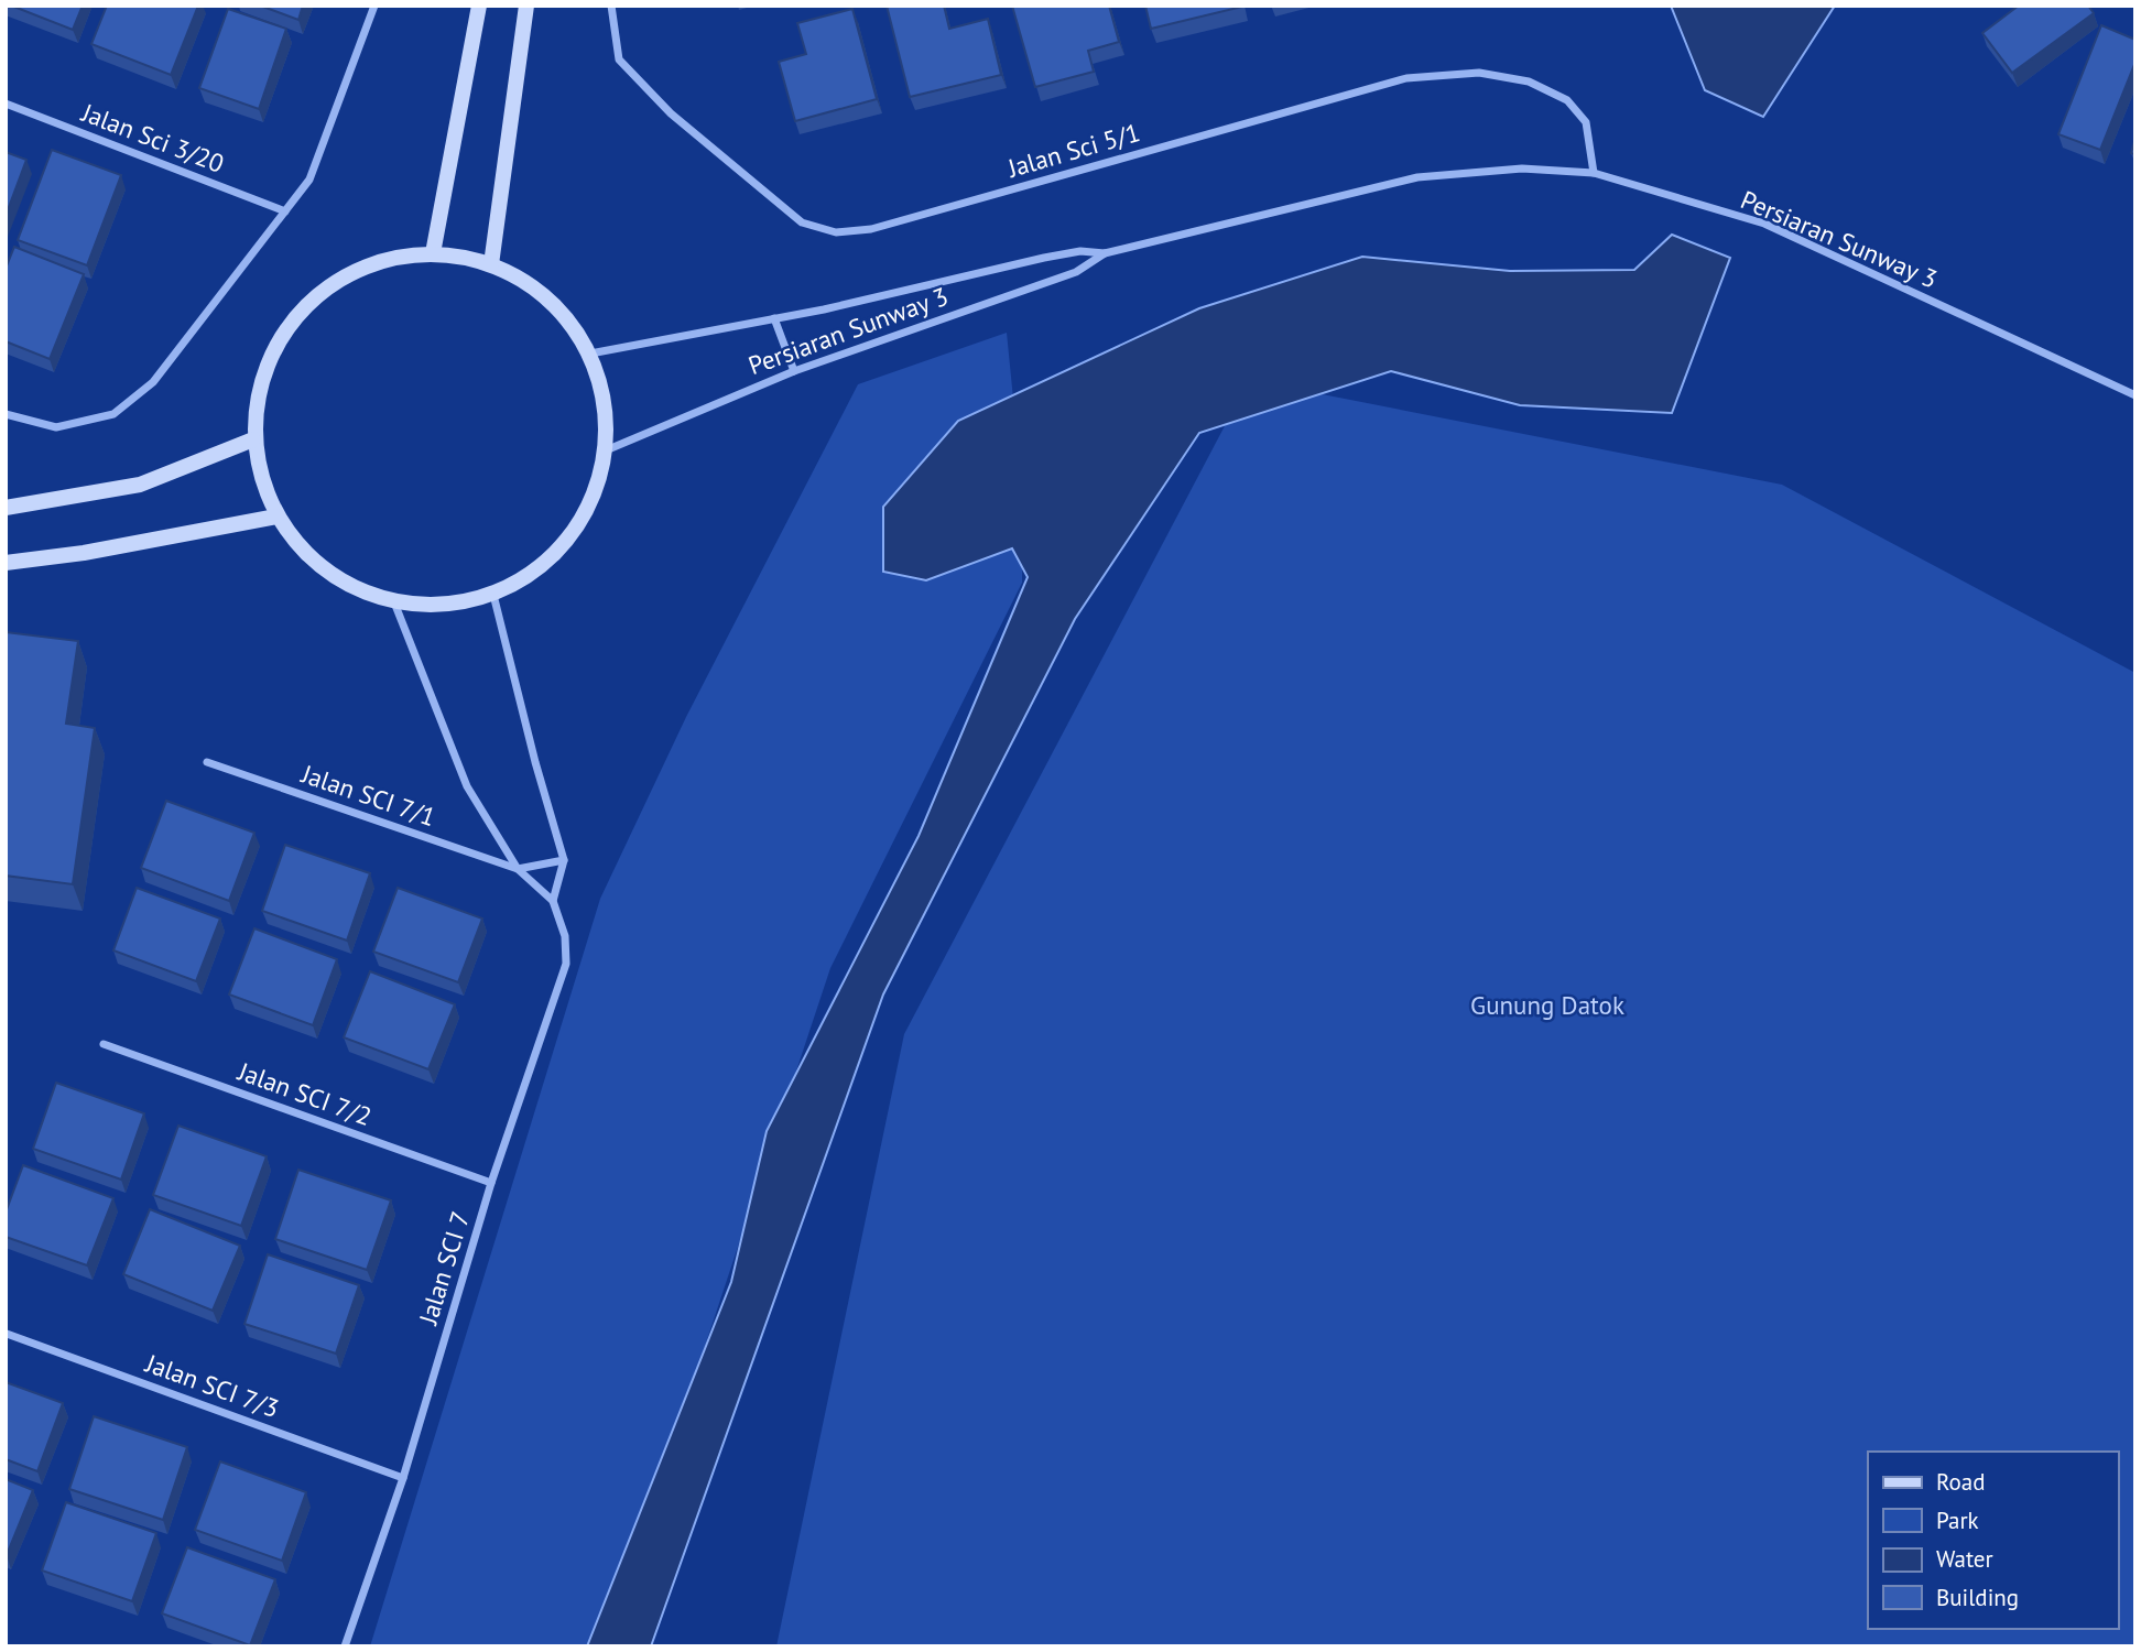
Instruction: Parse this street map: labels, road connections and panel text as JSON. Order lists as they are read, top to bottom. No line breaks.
{"streets":{"street":["Jalan Sci 3/20","Jalan Sci 5/1","Persiaran Sunway 3","Jalan SCI 7/1","Jalan SCI 7/2","Jalan SCI 7","Jalan SCI 7/3"]},"crossings":[["Jalan Sci 5/1","Persiaran Sunway 3"],["Jalan SCI 7/2","Jalan SCI 7"],["Jalan SCI 7","Jalan SCI 7/3"]],"parks":["Gunung Datok"],"legend":["Road","Park","Water","Building"]}
